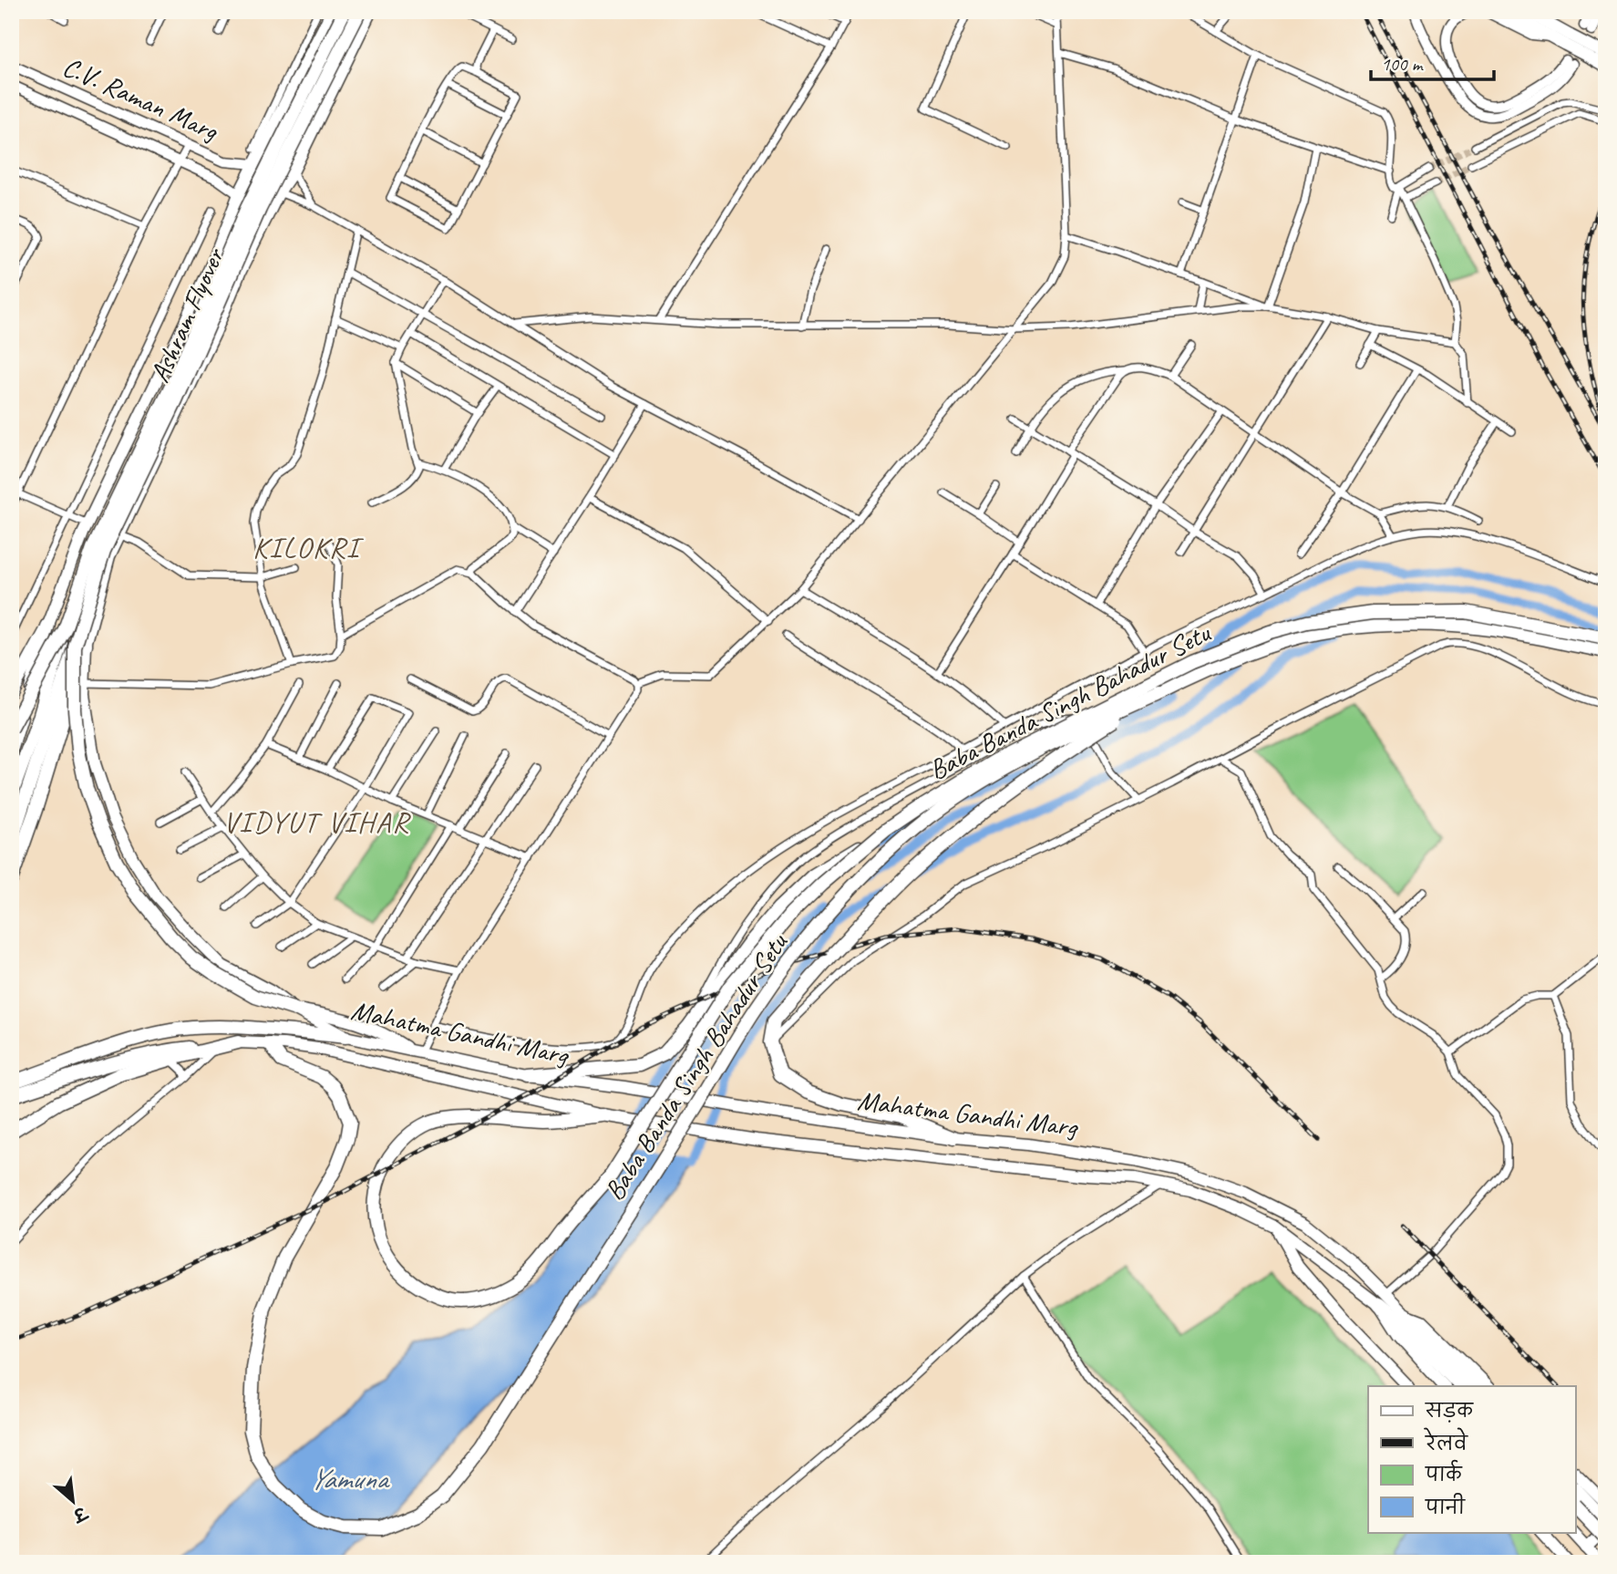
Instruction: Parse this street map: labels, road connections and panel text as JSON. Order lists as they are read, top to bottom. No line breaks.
{"streets":{"highway":["Ashram Flyover","Baba Banda Singh Bahadur Setu"],"main road":["C.V. Raman Marg","Mahatma Gandhi Marg"]},"crossings":[["Ashram Flyover","Mahatma Gandhi Marg"],["Baba Banda Singh Bahadur Setu","Mahatma Gandhi Marg"]],"districts":["KILOKRI","VIDYUT VIHAR"],"water":["Yamuna"],"legend":["सड़क","रेलवे","पार्क","पानी"],"scale_bar":"100 m","north":"bottom right"}
